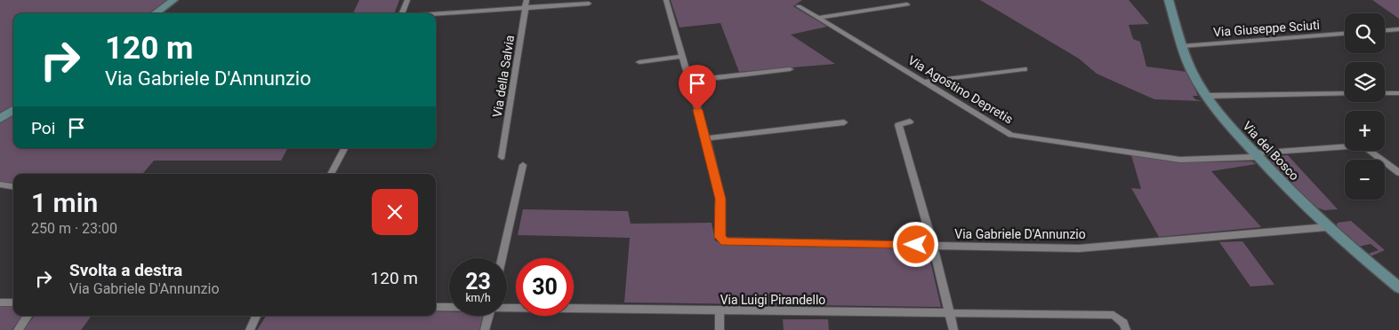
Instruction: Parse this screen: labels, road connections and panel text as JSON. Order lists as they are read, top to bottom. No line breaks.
{"streets":{"main road":["Via del Bosco"],"street":["Via Giuseppe Sciuti","Via della Salvia","Via Agostino Depretis","Via Gabriele D'Annunzio","Via Luigi Pirandello"]},"crossings":[["Via Giuseppe Sciuti","Via del Bosco"],["Via Agostino Depretis","Via del Bosco"],["Via del Bosco","Via Gabriele D'Annunzio"]],"page":{"map_buttons":["+","−"],"turn":["120 m","Via Gabriele D'Annunzio"],"then":"Poi","heading":["1 min","250 m · 23:00"],"list":[{"name":"Svolta a destra","note":"Via Gabriele D'Annunzio","value":"120 m"}],"speed":"23 km/h","limit":"30"}}
